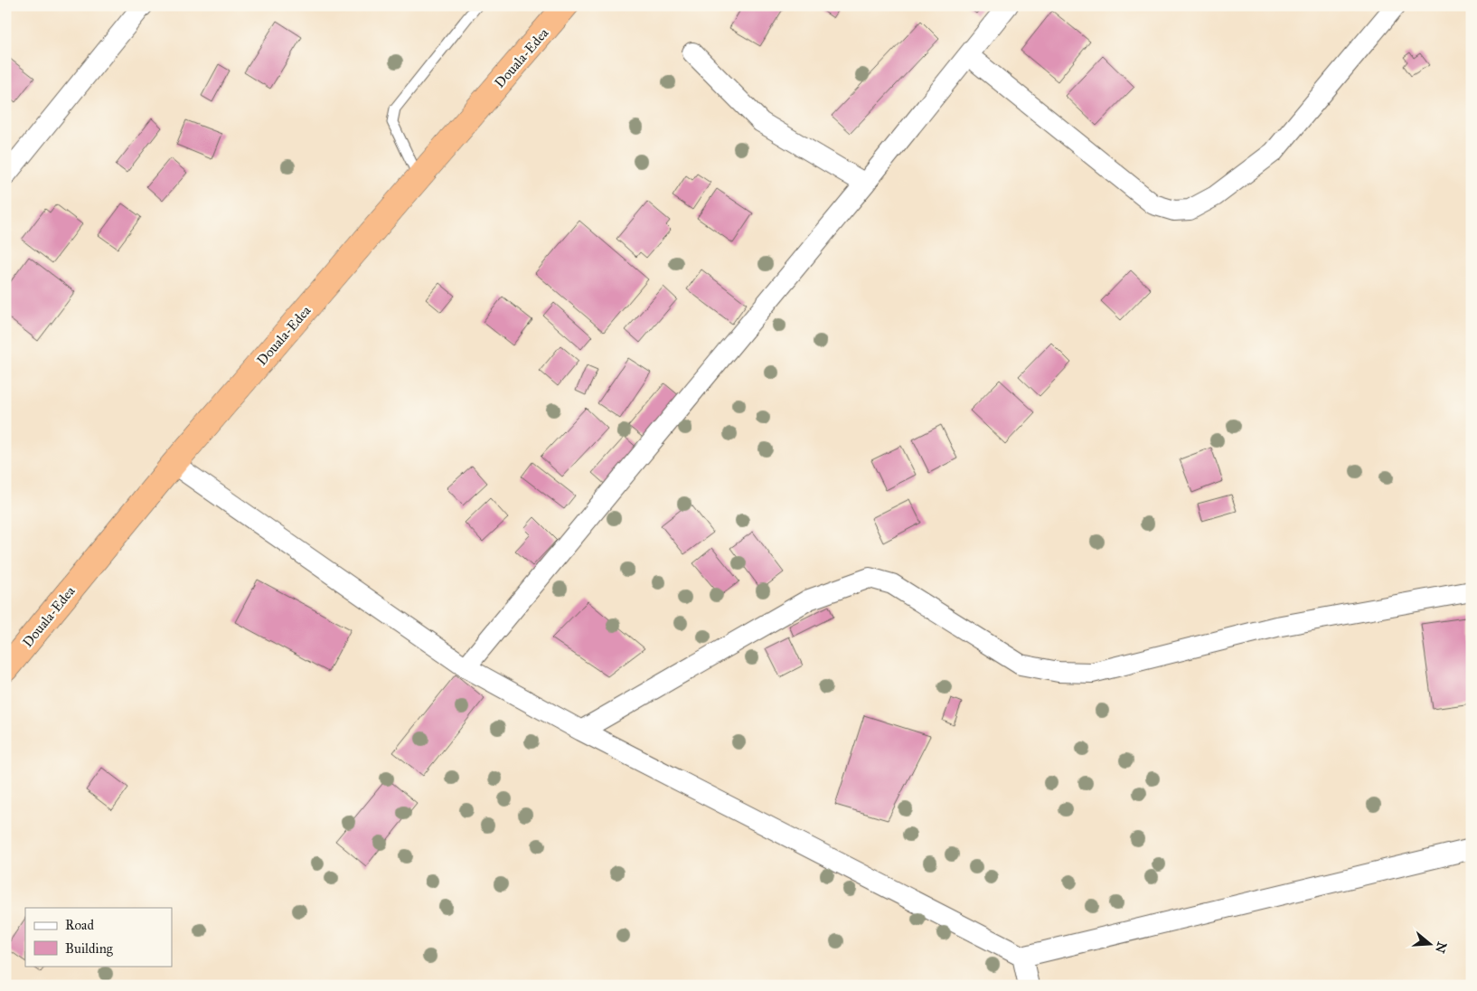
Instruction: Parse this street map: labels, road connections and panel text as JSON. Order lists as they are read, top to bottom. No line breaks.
{"streets":{"highway":["Douala-Edea"]},"legend":["Road","Building"],"north":"right"}
